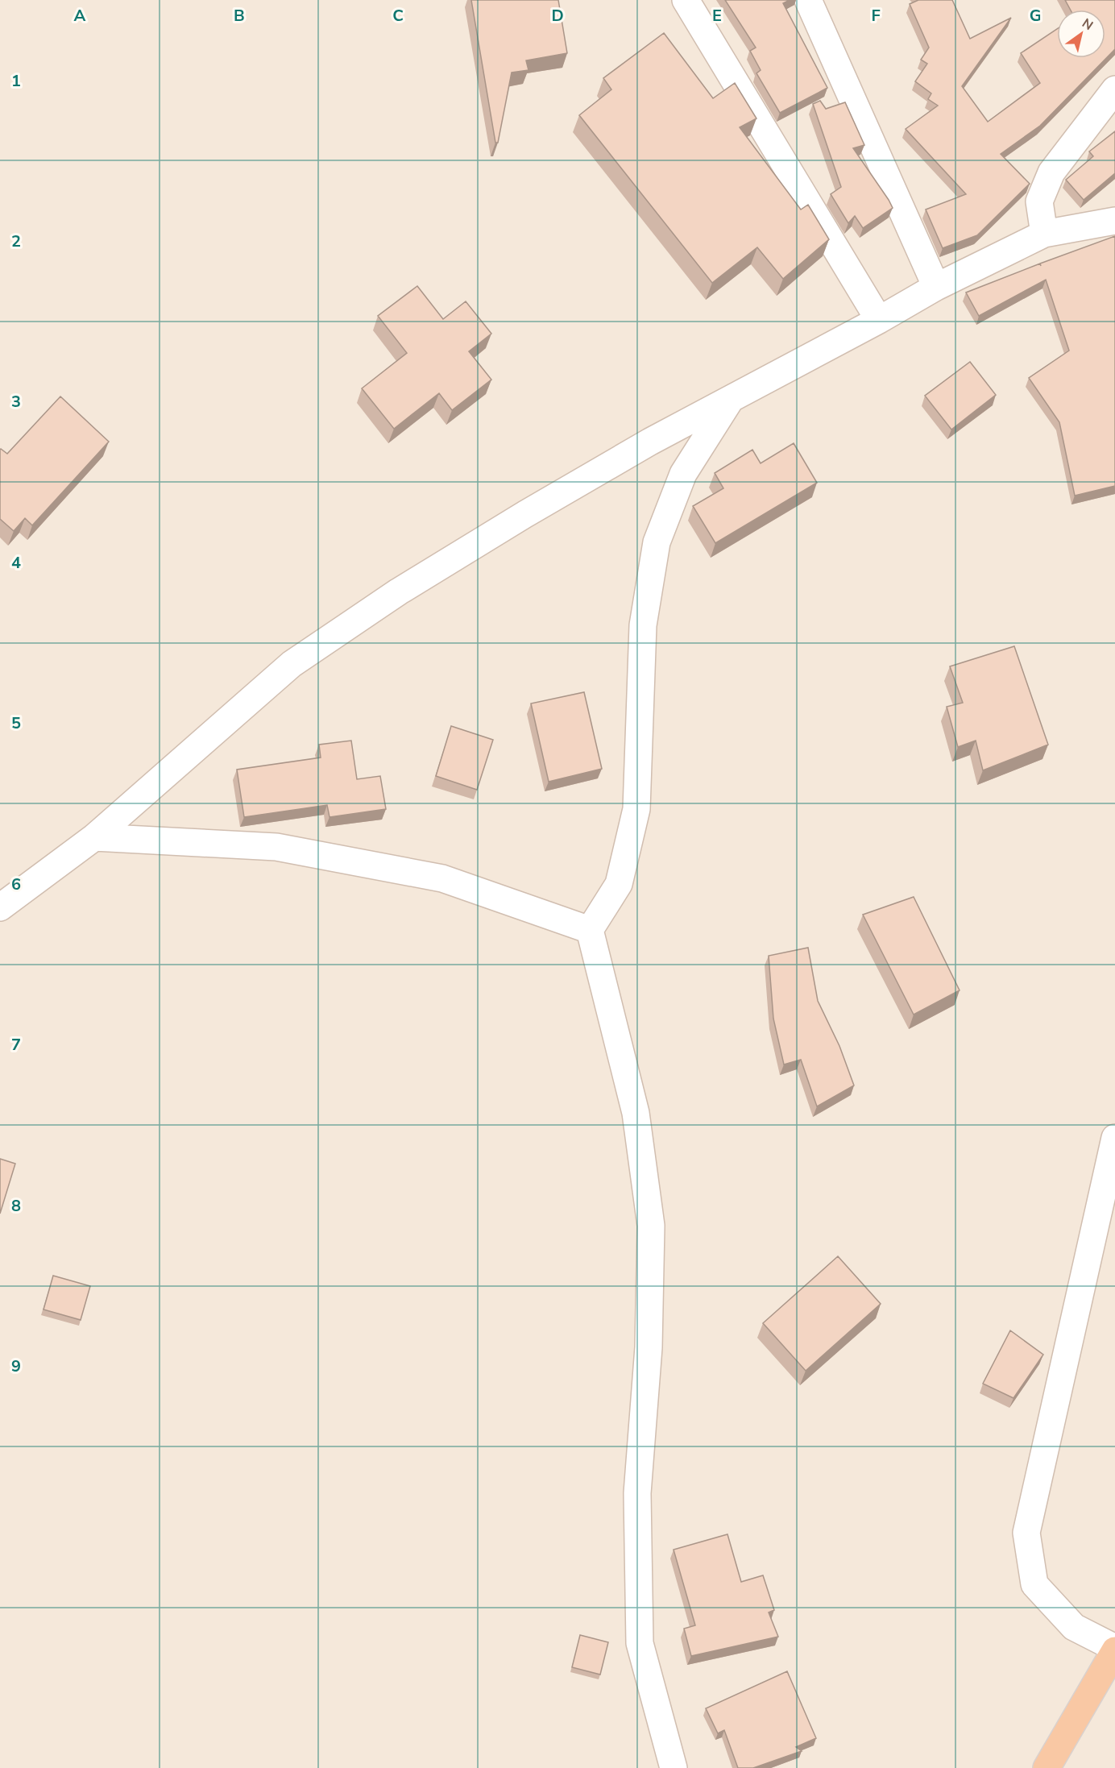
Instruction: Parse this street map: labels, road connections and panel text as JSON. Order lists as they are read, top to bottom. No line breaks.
{"north":"top right","grid":{"columns":["A","B","C","D","E","F","G"],"rows":["1","2","3","4","5","6","7","8","9"]}}
